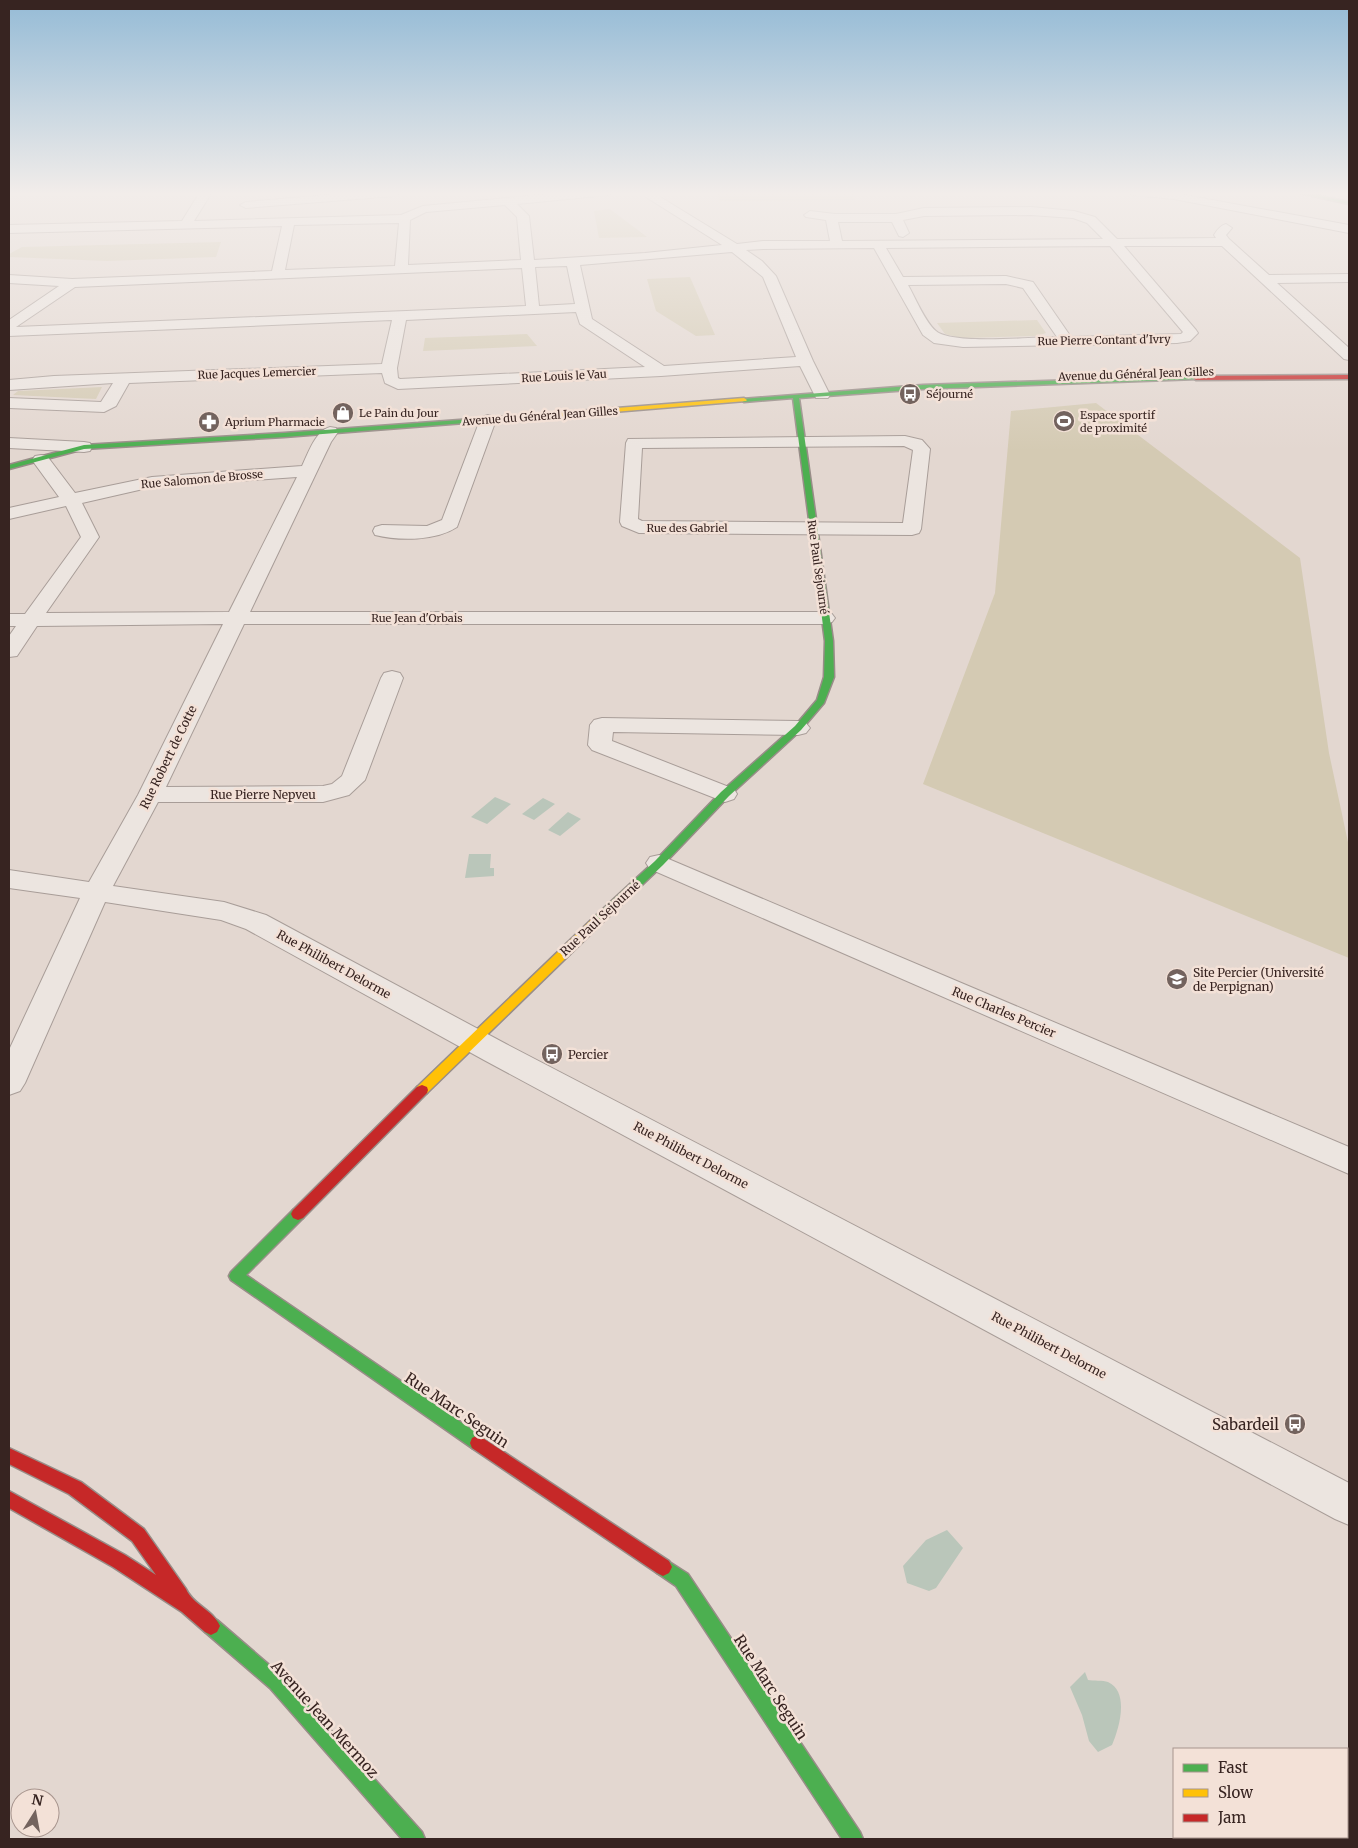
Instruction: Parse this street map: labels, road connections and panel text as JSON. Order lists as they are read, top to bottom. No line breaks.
{"streets":{"main road":["Avenue du Général Jean Gilles","Rue Paul Sejourné","Rue Marc Seguin","Avenue Jean Mermoz"],"street":["Rue Pierre Contant d'Ivry","Rue Jacques Lemercier","Rue Louis le Vau","Rue Salomon de Brosse","Rue des Gabriel","Rue Jean d'Orbais","Rue Robert de Cotte","Rue Pierre Nepveu","Rue Philibert Delorme","Rue Charles Percier"]},"crossings":[["Rue Jacques Lemercier","Rue Louis le Vau"],["Avenue du Général Jean Gilles","Rue Paul Sejourné"],["Avenue du Général Jean Gilles","Rue Robert de Cotte"],["Rue Salomon de Brosse","Rue Robert de Cotte"],["Rue des Gabriel","Rue Paul Sejourné"],["Rue Paul Sejourné","Rue Jean d'Orbais"],["Rue Paul Sejourné","Rue Philibert Delorme"],["Rue Paul Sejourné","Rue Charles Percier"],["Rue Paul Sejourné","Rue Marc Seguin"],["Rue Jean d'Orbais","Rue Robert de Cotte"],["Rue Robert de Cotte","Rue Pierre Nepveu"],["Rue Robert de Cotte","Rue Philibert Delorme"],["Rue Philibert Delorme","Rue Marc Seguin"]],"places":{"bus stop":["Séjourné","Percier","Sabardeil"],"shop":["Le Pain du Jour"],"sports":["Espace sportif de proximité"],"pharmacy":["Aprium Pharmacie"],"school or university":["Site Percier (Université de Perpignan)"]},"legend":["Fast","Slow","Jam"],"north":"top"}
